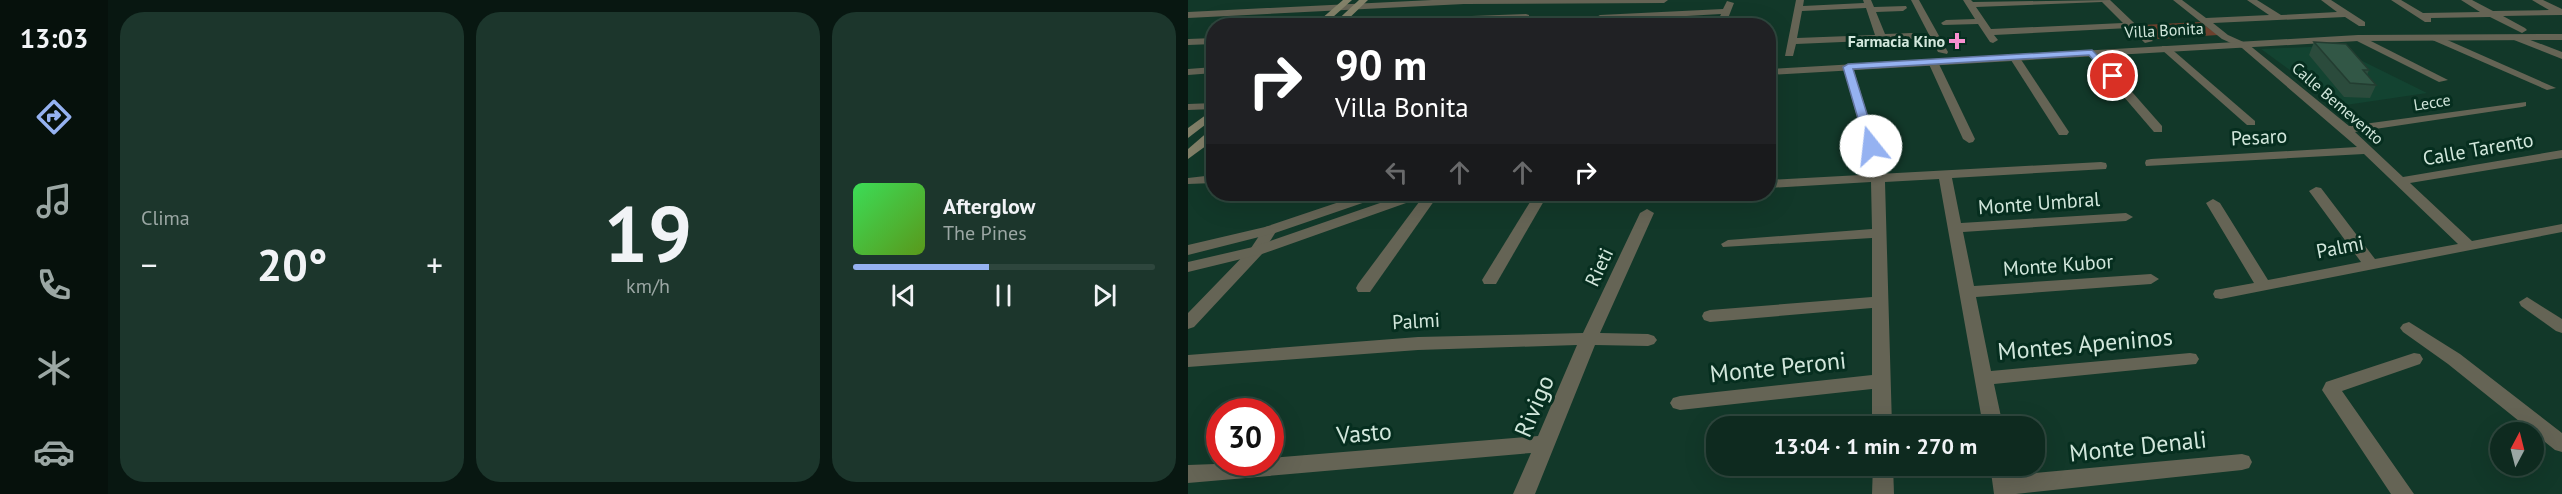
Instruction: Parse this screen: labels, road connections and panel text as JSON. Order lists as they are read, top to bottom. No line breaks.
{"streets":{"street":["Villa Bonita","Lecce","Calle Bemevento","Pesaro","Calle Tarento","Monte Umbral","Palmi","Monte Kubor","Rieti","Montes Apeninos","Monte Peroni","Rivigo","Vasto","Monte Denali"]},"crossings":[["Villa Bonita","Calle Bemevento"],["Lecce","Calle Bemevento"],["Calle Bemevento","Pesaro"],["Calle Bemevento","Calle Tarento"],["Calle Bemevento","Palmi"],["Palmi","Rieti"],["Palmi","Rivigo"],["Rieti","Rivigo"],["Rivigo","Vasto"]],"places":{"health":["Farmacia Kino"]},"north":"top","page":{"tabs":"13:03","tile":["Clima",["19","km/h"]],"turn":["90 m","Villa Bonita"],"song":["Afterglow","The Pines"],"heat":["−","20°","+"],"limit":"30","trip":"13:04 · 1 min · 270 m"}}
